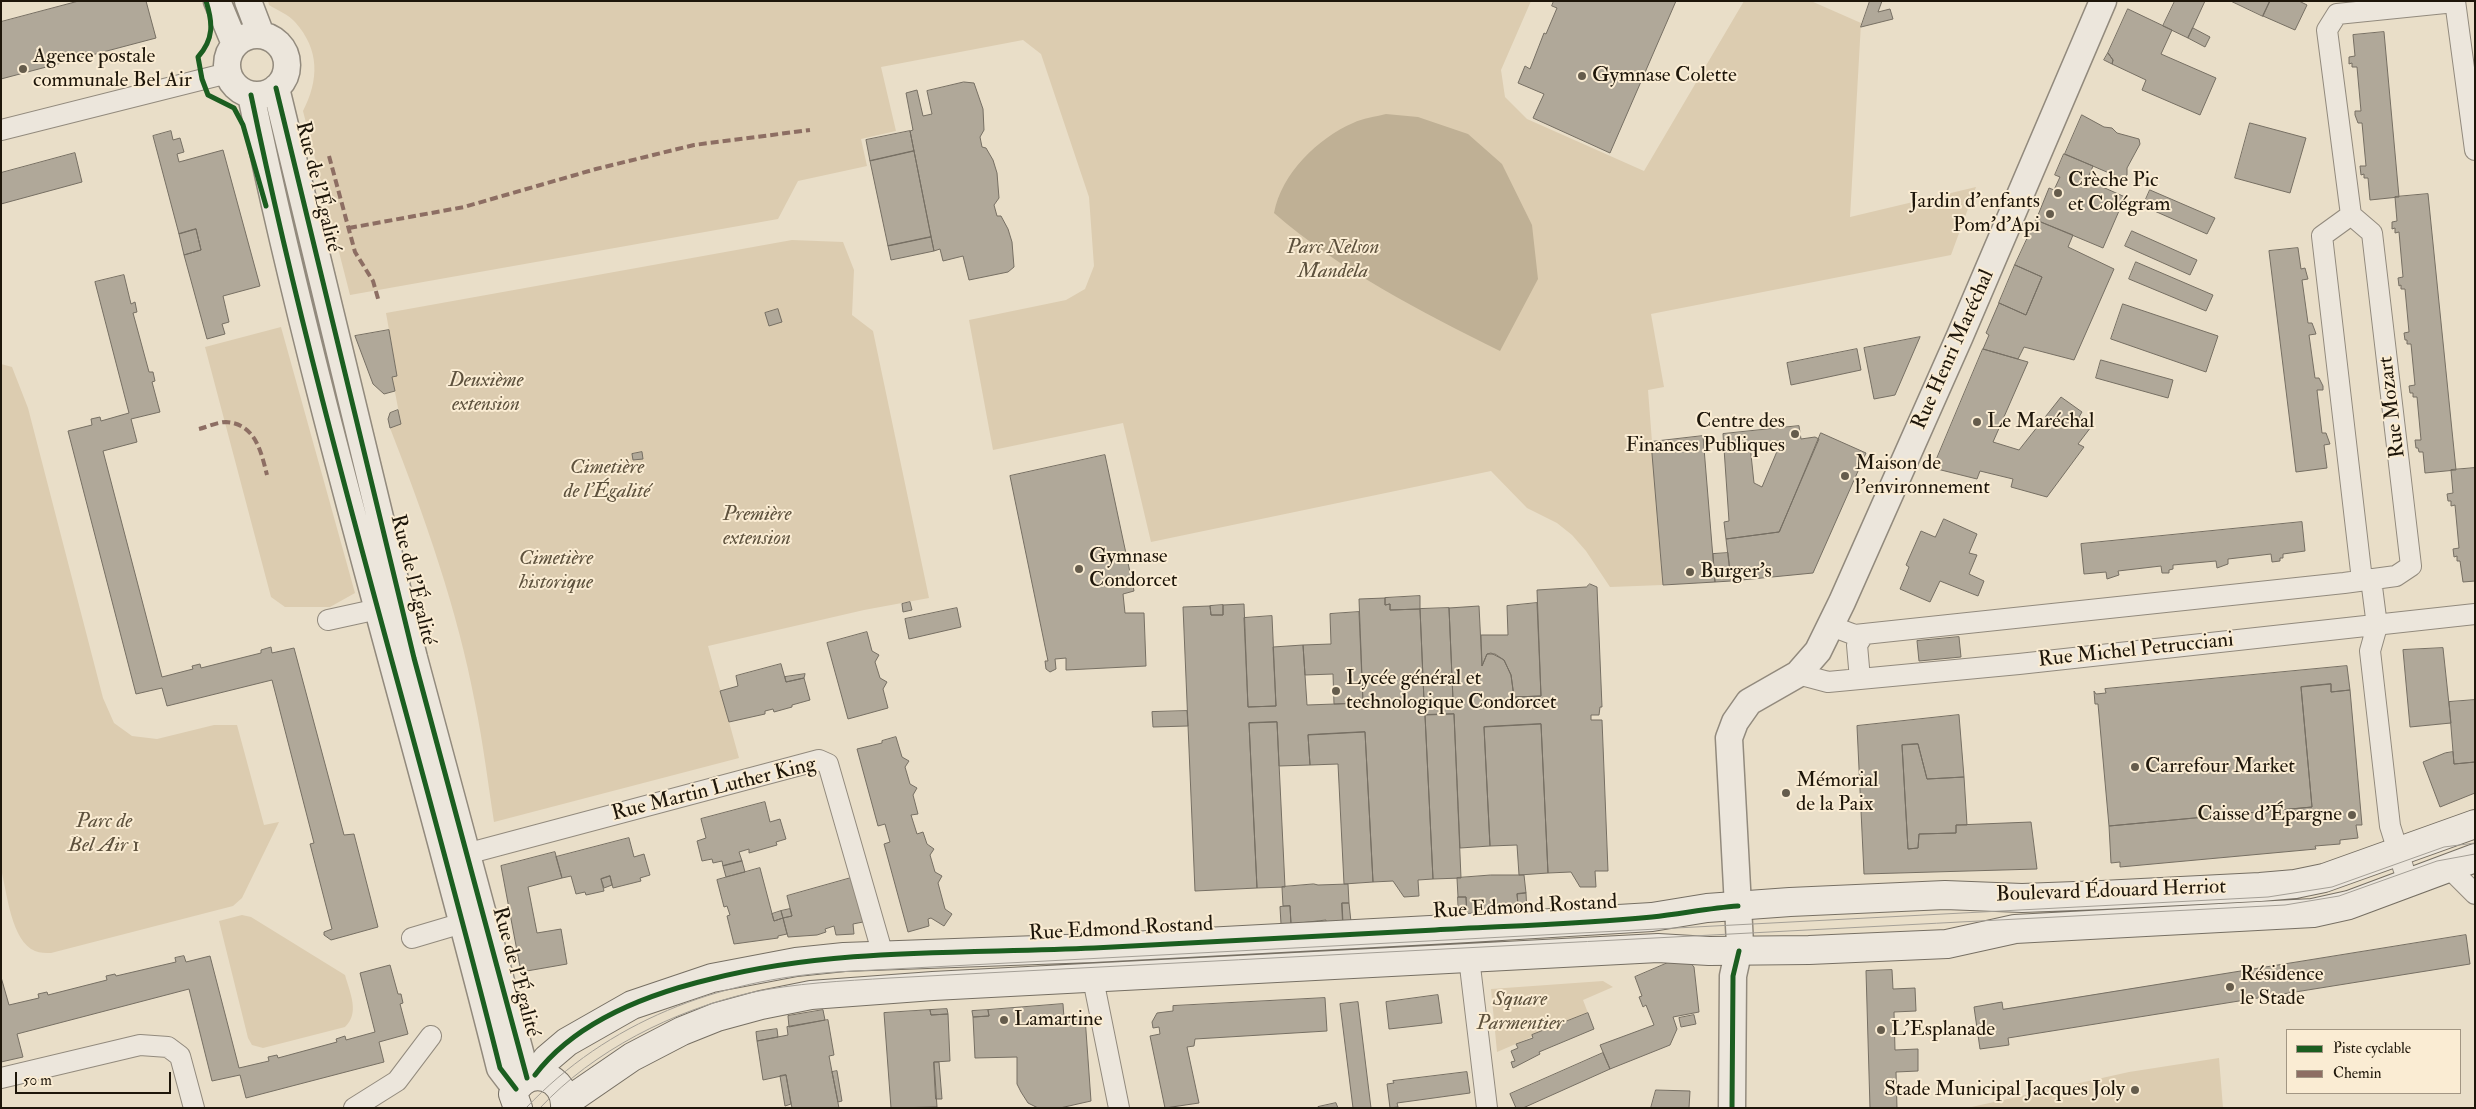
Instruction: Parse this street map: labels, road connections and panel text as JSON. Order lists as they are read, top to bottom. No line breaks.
{"streets":{"main road":["Boulevard Édouard Herriot","Rue Edmond Rostand"],"street":["Rue de l'Égalité","Rue Henri Maréchal","Rue Mozart","Rue Michel Petrucciani","Rue Martin Luther King"]},"crossings":[["Rue de l'Égalité","Rue Martin Luther King"],["Rue de l'Égalité","Rue Edmond Rostand"],["Rue Henri Maréchal","Rue Michel Petrucciani"],["Rue Henri Maréchal","Boulevard Édouard Herriot"],["Rue Henri Maréchal","Rue Edmond Rostand"],["Rue Martin Luther King","Rue Edmond Rostand"],["Boulevard Édouard Herriot","Rue Edmond Rostand"]],"parks":["Parc Nelson Mandela","Deuxième extension","Cimetière de l'Égalité","Première extension","Cimetière historique","Parc de Bel Air 1","Square Parmentier"],"places":["Agence postale communale Bel Air","Gymnase Colette","Crèche Pic et Colégram","Jardin d'enfants Pom'd'Api","Le Maréchal","Centre des Finances Publiques","Maison de l'environnement","Gymnase Condorcet","Burger's","Lycée général et technologique Condorcet","Carrefour Market","Mémorial de la Paix","Caisse d'Épargne","Résidence le Stade","Lamartine","L'Esplanade","Stade Municipal Jacques Joly"],"legend":["Piste cyclable","Chemin"],"scale_bar":"50 m"}
